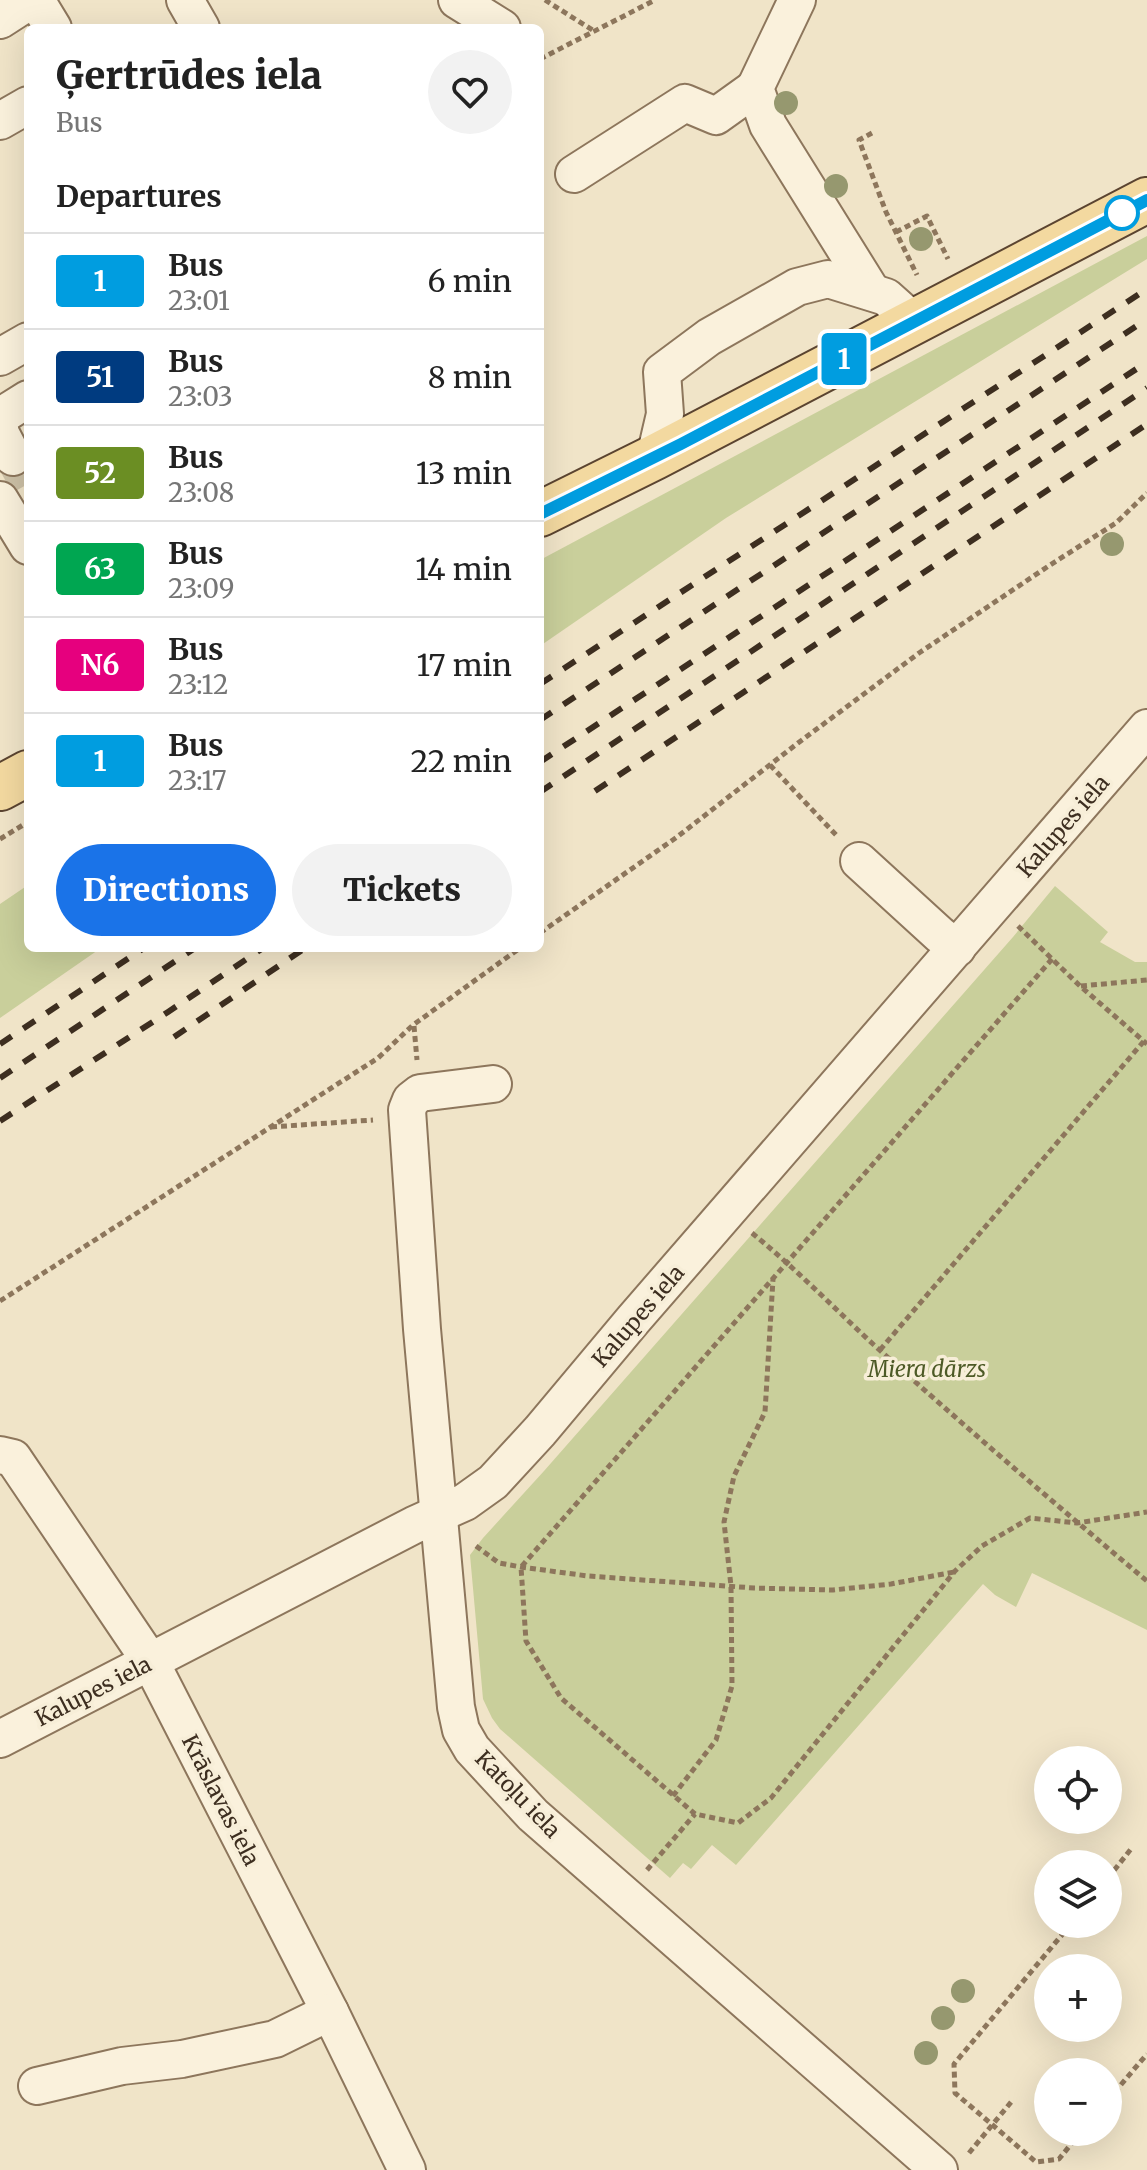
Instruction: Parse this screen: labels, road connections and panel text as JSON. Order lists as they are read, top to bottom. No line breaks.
{"streets":{"street":["Kalupes iela","Katoļu iela","Krāslavas iela"]},"crossings":[["Kalupes iela","Katoļu iela"],["Kalupes iela","Krāslavas iela"]],"parks":["Miera dārzs"],"lines":["bus line 1"],"page":{"on_map":"1","heading":[["Ģertrūdes iela","Bus"],"Departures"],"list":[{"mark":"1","name":"Bus","note":"23:01","value":"6 min"},{"mark":"51","name":"Bus","note":"23:03","value":"8 min"},{"mark":"52","name":"Bus","note":"23:08","value":"13 min"},{"mark":"63","name":"Bus","note":"23:09","value":"14 min"},{"mark":"N6","name":"Bus","note":"23:12","value":"17 min"},{"mark":"1","name":"Bus","note":"23:17","value":"22 min"}],"buttons":["Directions","Tickets"],"map_buttons":["+","−"]}}
